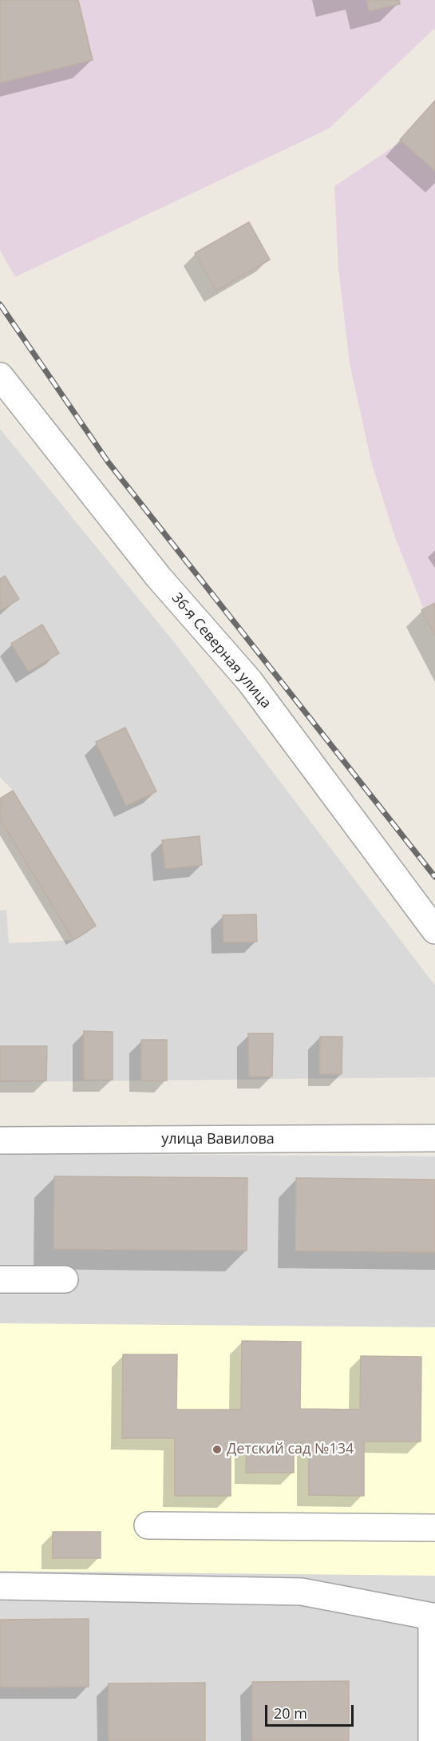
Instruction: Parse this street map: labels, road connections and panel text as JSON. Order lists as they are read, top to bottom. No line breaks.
{"streets":{"street":["36-я Северная улица","улица Вавилова"]},"places":["Детский сад №134"],"scale_bar":"20 m"}
